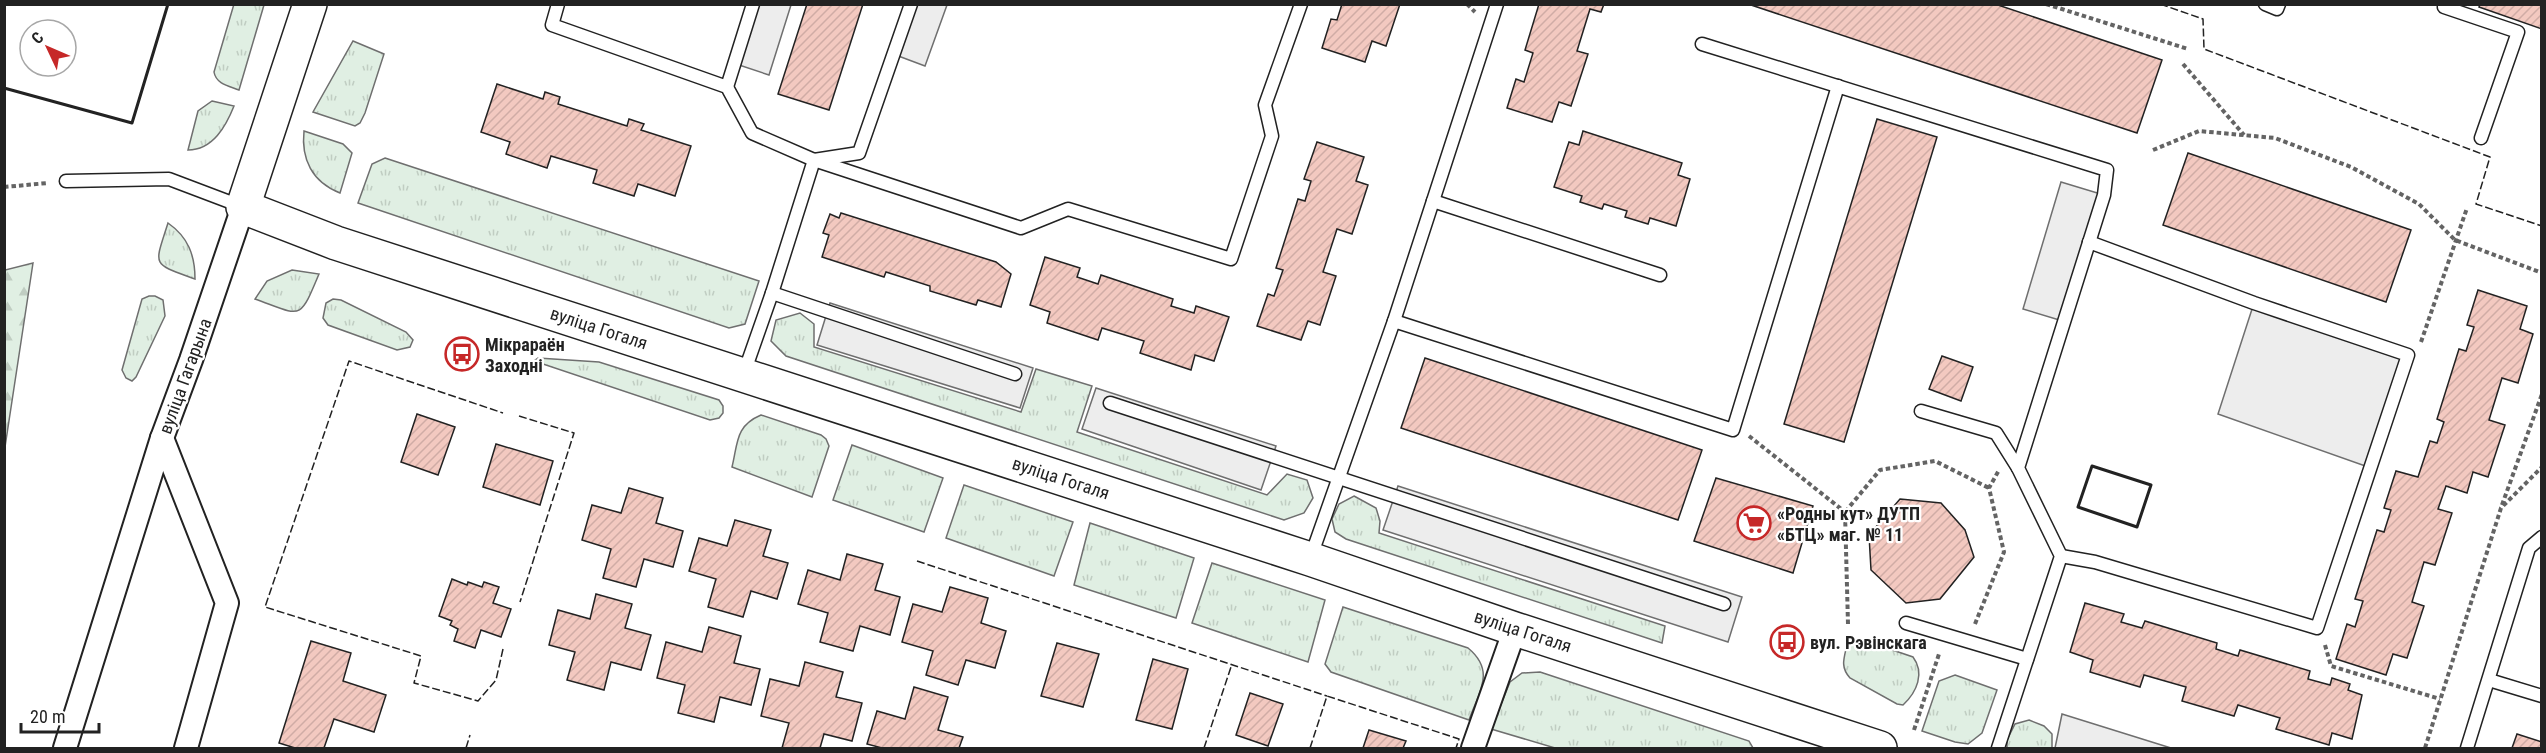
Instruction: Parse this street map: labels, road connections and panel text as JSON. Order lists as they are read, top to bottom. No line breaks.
{"streets":{"main road":["вуліца Гогаля","вуліца Гагарына"]},"crossings":[["вуліца Гогаля","вуліца Гагарына"]],"places":{"bus stop":["Мікрараён Заходні","вул. Рэвінскага"],"supermarket":["«Родны кут» ДУТП «БТЦ» маг. № 11"]},"scale_bar":"20 m","north":"top left"}
